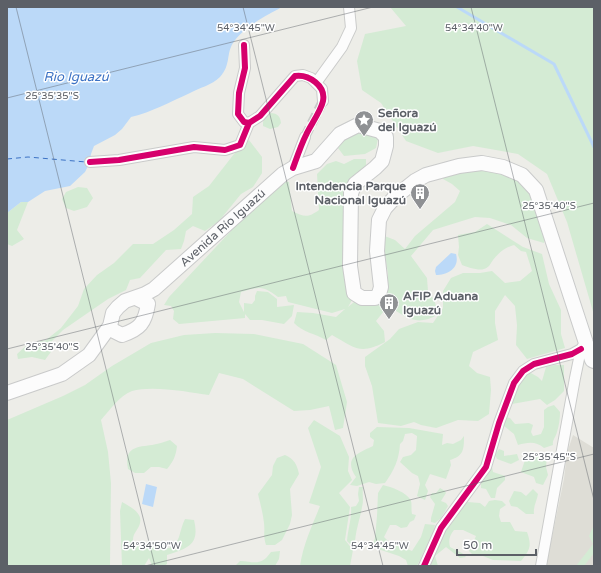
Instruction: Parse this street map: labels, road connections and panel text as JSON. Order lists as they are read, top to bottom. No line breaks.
{"streets":{"main road":["Avenida Río Iguazú"]},"water":["Rio Iguazú"],"places":{"place":["Señora del Iguazú"],"building":["Intendencia Parque Nacional Iguazú","AFIP Aduana Iguazú"]},"scale_bar":"50 m","coordinates":["54°34'45\"W","54°34'40\"W","25°35'35\"S","25°35'40\"S","25°35'45\"S","54°34'50\"W"]}
